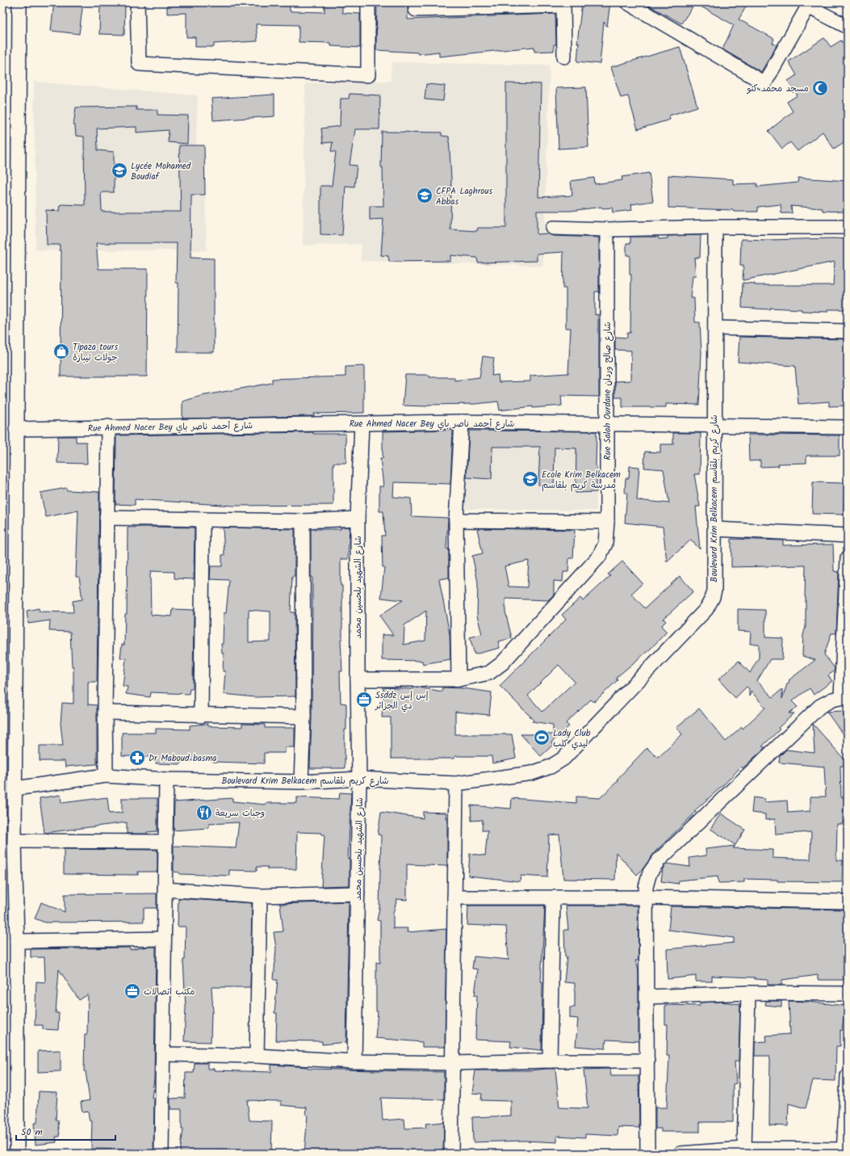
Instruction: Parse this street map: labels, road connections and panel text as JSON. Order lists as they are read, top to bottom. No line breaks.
{"streets":{"street":["Rue Salah Ourdane شارع صالح وردان","Rue Ahmed Nacer Bey شارع أحمد ناصر باي","Boulevard Krim Belkacem شارع كريم بلقاسم","شارع الشهيد بلحسين محمد"]},"crossings":[["Rue Salah Ourdane شارع صالح وردان","Rue Ahmed Nacer Bey شارع أحمد ناصر باي"],["Rue Salah Ourdane شارع صالح وردان","شارع الشهيد بلحسين محمد"],["Rue Ahmed Nacer Bey شارع أحمد ناصر باي","Boulevard Krim Belkacem شارع كريم بلقاسم"],["Rue Ahmed Nacer Bey شارع أحمد ناصر باي","شارع الشهيد بلحسين محمد"],["Boulevard Krim Belkacem شارع كريم بلقاسم","شارع الشهيد بلحسين محمد"]],"places":{"mosque":["مسجد محمد كتو"],"school or university":["Lycée Mohamed Boudiaf","CFPA Laghrous Abbas","Ecole Krim Belkacem مدرسة كريم بلقاسم"],"shop":["Tipaza tours جولات تيبازة"],"office":["Ssddz إس إس دي الجزائر","مكتب اتصالات"],"sports":["Lady Club ليدي كلب"],"pharmacy":["Dr Maboud basma"],"restaurant":["وجبات سريعة"]},"scale_bar":"50 m"}
